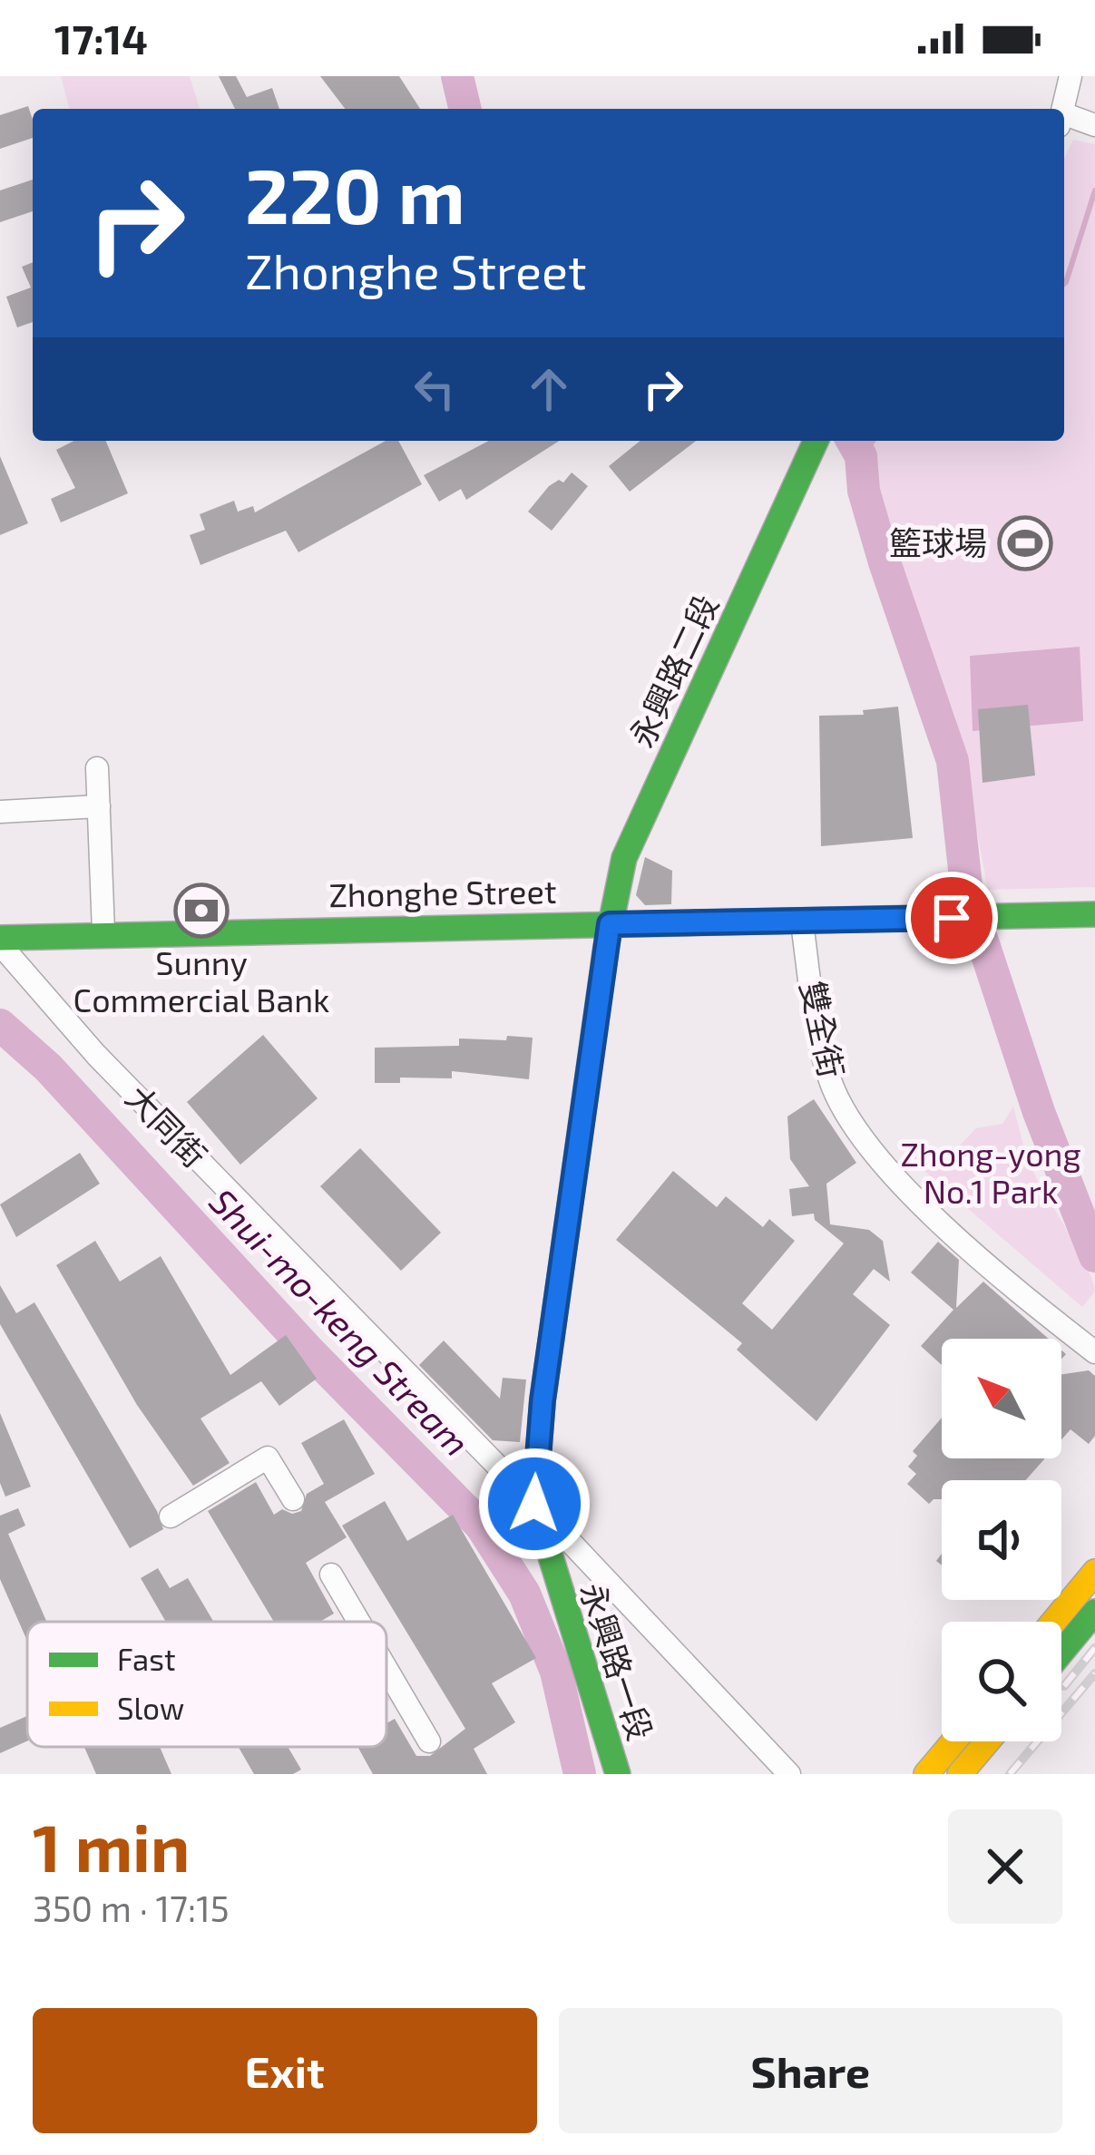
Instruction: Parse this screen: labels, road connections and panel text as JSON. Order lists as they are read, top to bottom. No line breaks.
{"streets":{"street":["永興路二段","Zhonghe Street","雙全街","大同街","永興路一段"]},"crossings":[["永興路二段","Zhonghe Street"],["永興路二段","永興路一段"],["Zhonghe Street","雙全街"],["Zhonghe Street","大同街"],["Zhonghe Street","永興路一段"],["大同街","永興路一段"]],"water":["Shui-mo-keng Stream"],"parks":["Zhong-yong No.1 Park"],"places":{"sports":["籃球場"],"bank":["Sunny Commercial Bank"]},"legend":["Fast","Slow"],"north":"top left","page":{"status":"17:14","turn":["220 m","Zhonghe Street"],"heading":["1 min","350 m · 17:15"],"buttons":["Exit","Share"]}}
